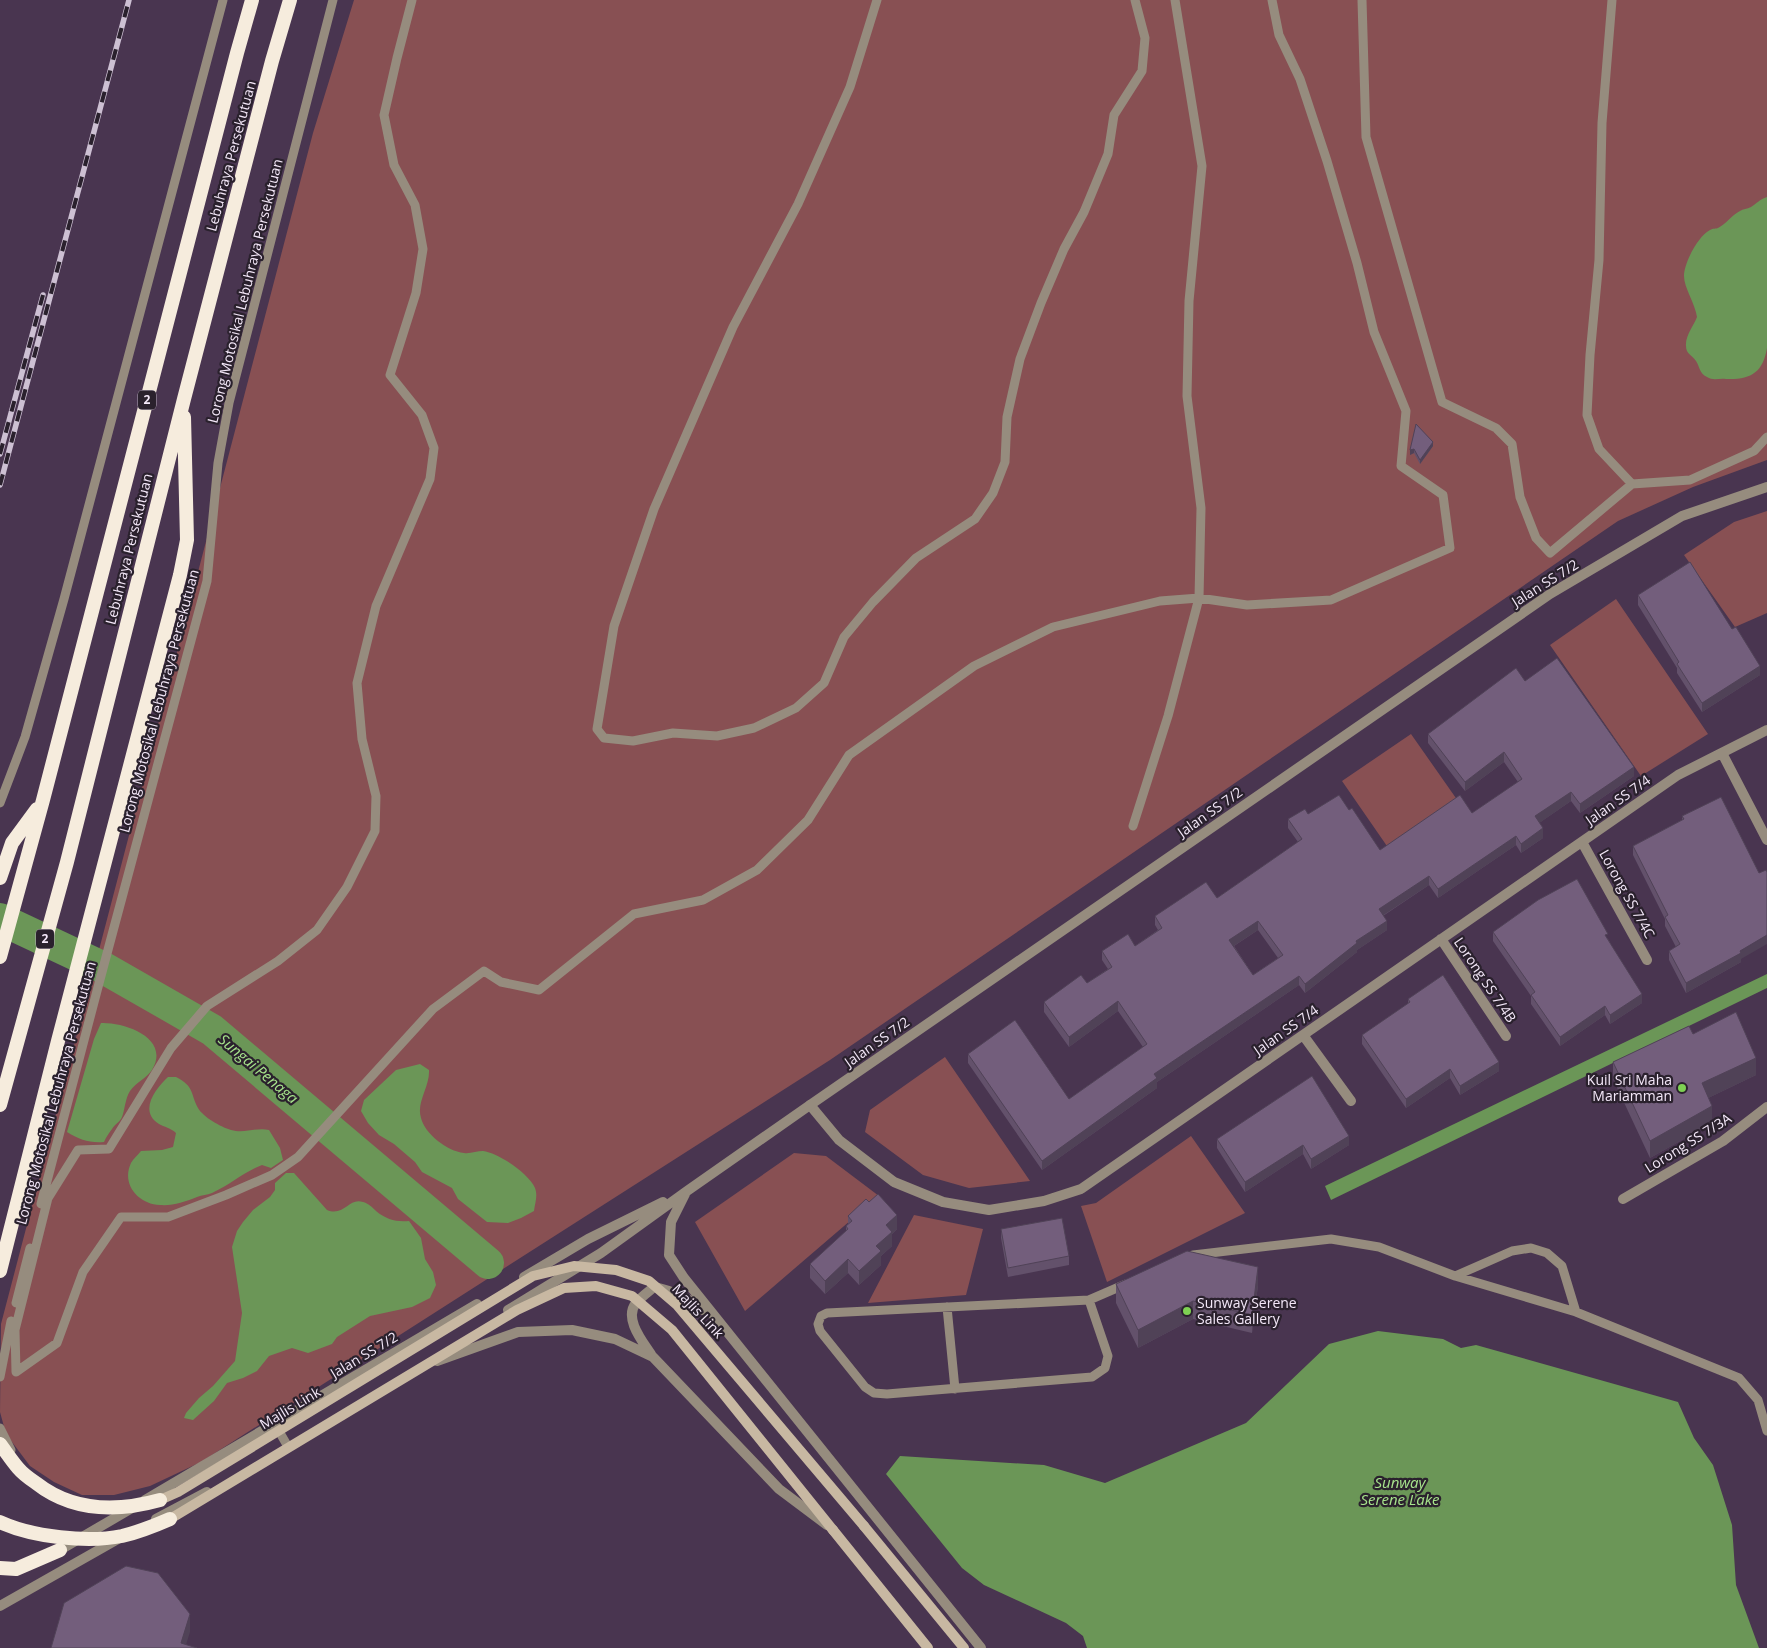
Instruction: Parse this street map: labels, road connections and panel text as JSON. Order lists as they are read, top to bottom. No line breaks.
{"streets":{"highway":["Lebuhraya Persekutuan","2"],"main road":["Majlis Link"],"street":["Jalan SS 7/2","Jalan SS 7/4","Lorong SS 7/4C","Lorong SS 7/4B","Lorong SS 7/3A"],"lane":["Lorong Motosikal Lebuhraya Persekutuan"]},"crossings":[["Jalan SS 7/2","Jalan SS 7/4"],["Jalan SS 7/4","Lorong SS 7/4C"],["Jalan SS 7/4","Lorong SS 7/4B"]],"water":["Sungai Penaga","Sunway Serene Lake"],"places":["Kuil Sri Maha Mariamman","Sunway Serene Sales Gallery"]}
